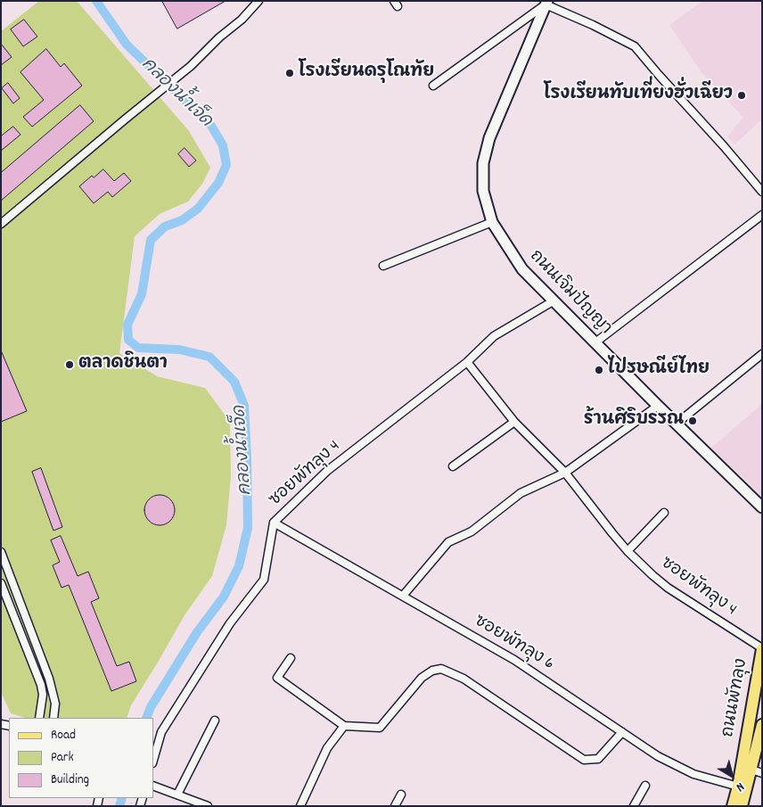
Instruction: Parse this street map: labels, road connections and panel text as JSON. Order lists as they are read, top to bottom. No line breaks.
{"streets":{"main road":["ถนนพัทลุง"],"street":["ถนนเจิมปัญญา","ซอยพัทลุง 4","ซอยพัทลุง 6"]},"crossings":[["ถนนเจิมปัญญา","ซอยพัทลุง 4"],["ซอยพัทลุง 4","ซอยพัทลุง 6"],["ซอยพัทลุง 4","ถนนพัทลุง"],["ซอยพัทลุง 6","ถนนพัทลุง"]],"water":["คลองน้ำเจ็ด"],"places":["โรงเรียนดรุโณทัย","โรงเรียนทับเที่ยงฮั่วเฉียว","ตลาดชินตา","ไปรษณีย์ไทย","ร้านศิริบรรณ"],"legend":["Road","Park","Building"],"north":"bottom right"}
